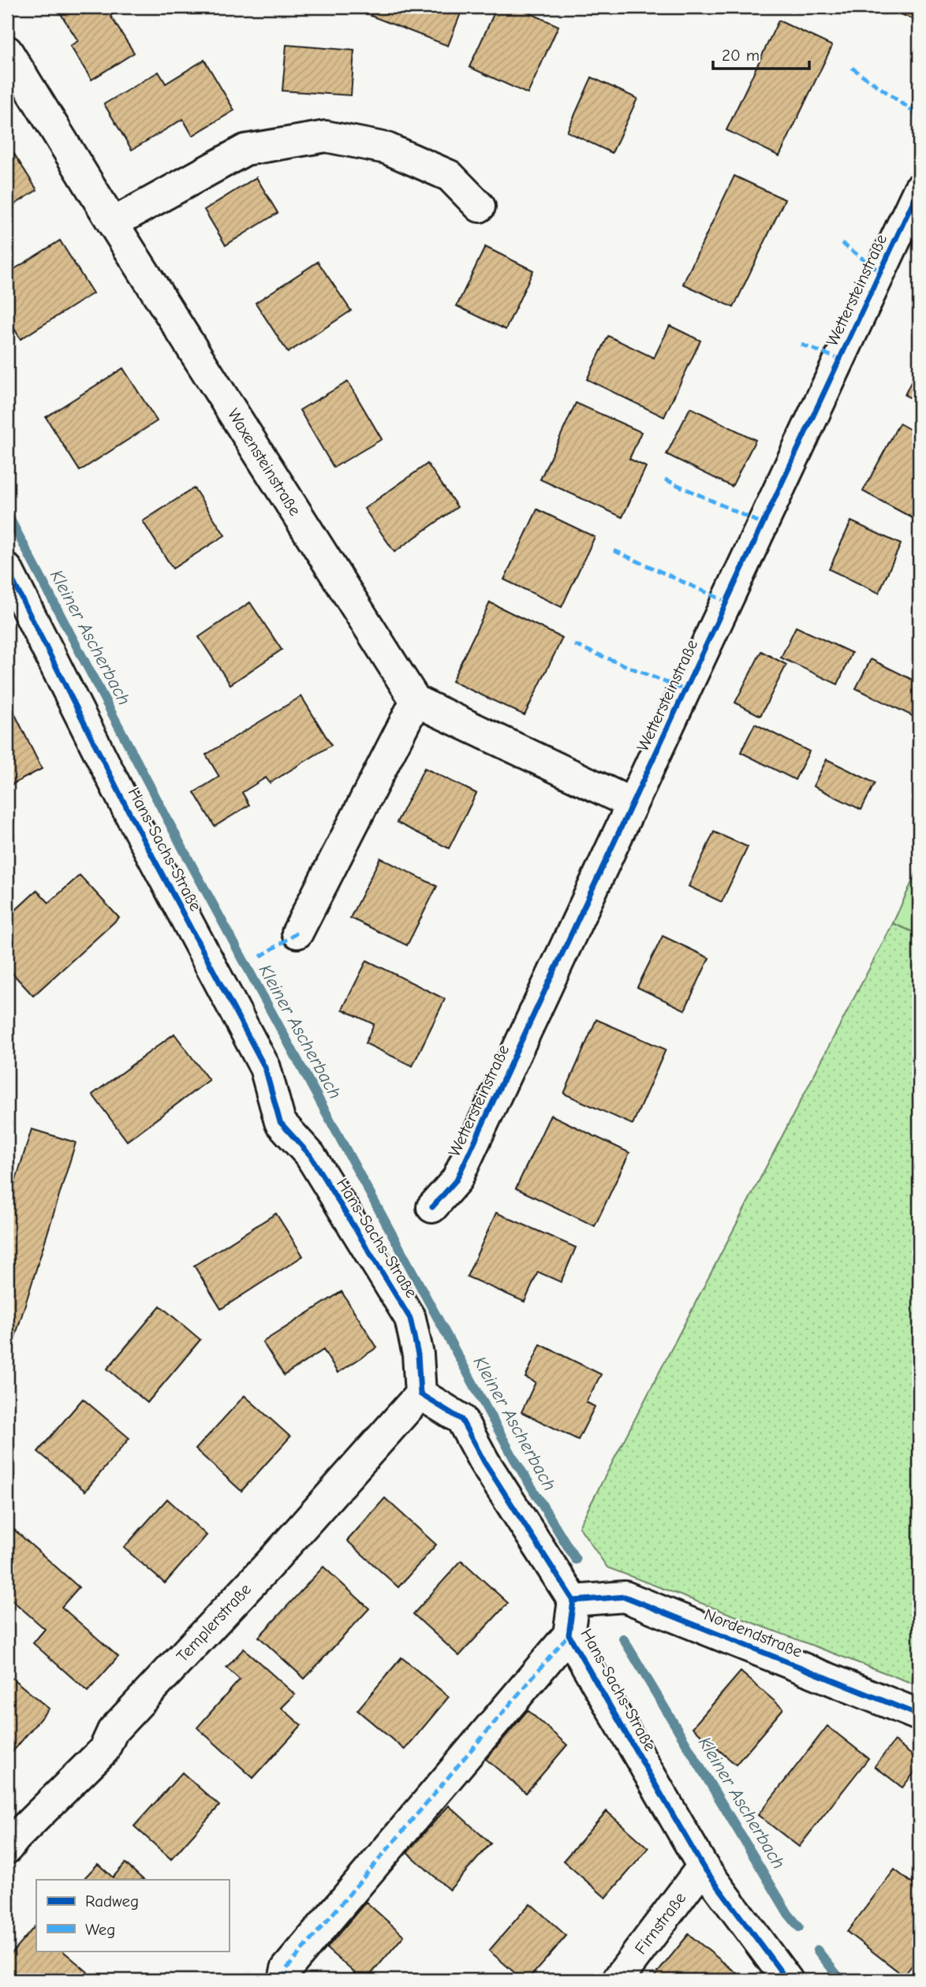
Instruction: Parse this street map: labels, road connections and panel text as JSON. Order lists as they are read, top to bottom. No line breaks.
{"streets":{"street":["Wettersteinstraße","Waxensteinstraße","Hans-Sachs-Straße","Templerstraße","Nordendstraße","Firnstraße"]},"crossings":[["Hans-Sachs-Straße","Templerstraße"],["Hans-Sachs-Straße","Nordendstraße"],["Hans-Sachs-Straße","Firnstraße"]],"water":["Kleiner Ascherbach"],"legend":["Radweg","Weg"],"scale_bar":"20 m"}
